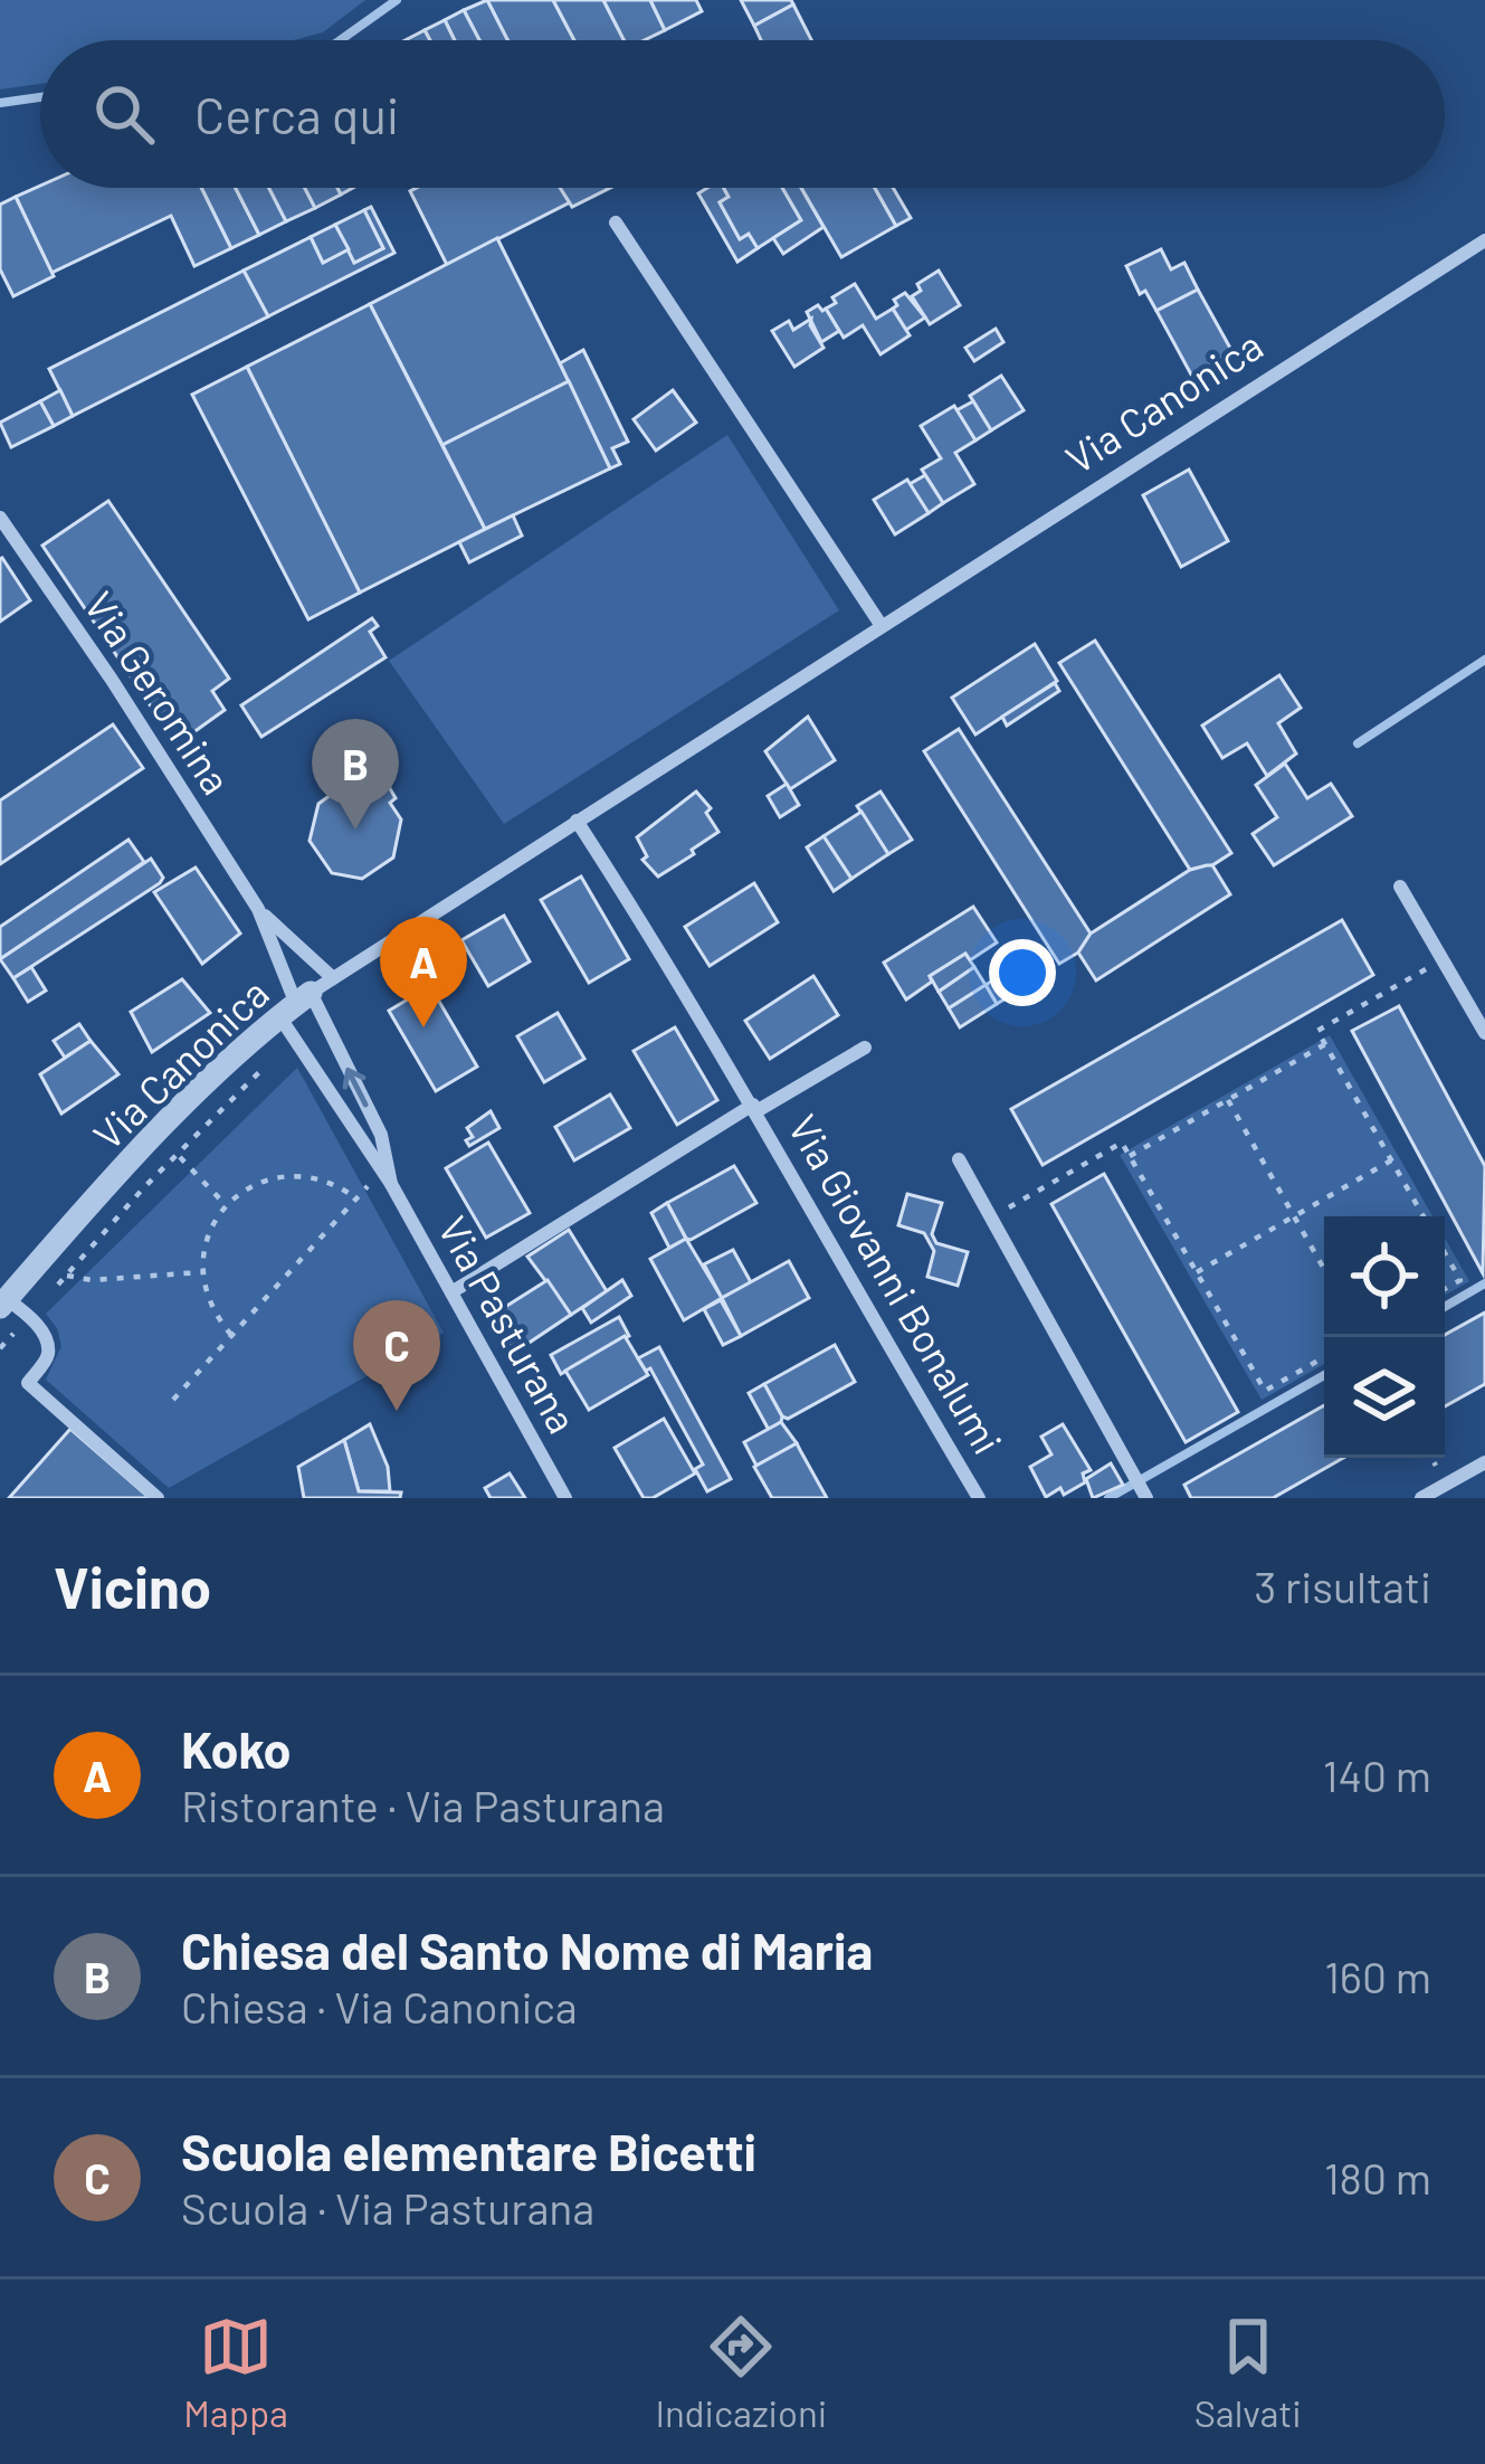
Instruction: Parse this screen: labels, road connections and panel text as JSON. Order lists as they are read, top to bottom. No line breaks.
{"streets":{"street":["Via Canonica","Via Geromina","Via Giovanni Bonalumi","Via Pasturana"]},"crossings":[["Via Canonica","Via Geromina"],["Via Canonica","Via Pasturana"],["Via Geromina","Via Pasturana"]],"page":{"search":"Cerca qui","pins":["B","A","C"],"heading":["Vicino","3 risultati"],"list":[{"mark":"A","name":"Koko","note":"Ristorante · Via Pasturana","value":"140 m"},{"mark":"B","name":"Chiesa del Santo Nome di Maria","note":"Chiesa · Via Canonica","value":"160 m"},{"mark":"C","name":"Scuola elementare Bicetti","note":"Scuola · Via Pasturana","value":"180 m"}],"nav":["Mappa","Indicazioni","Salvati"]}}
